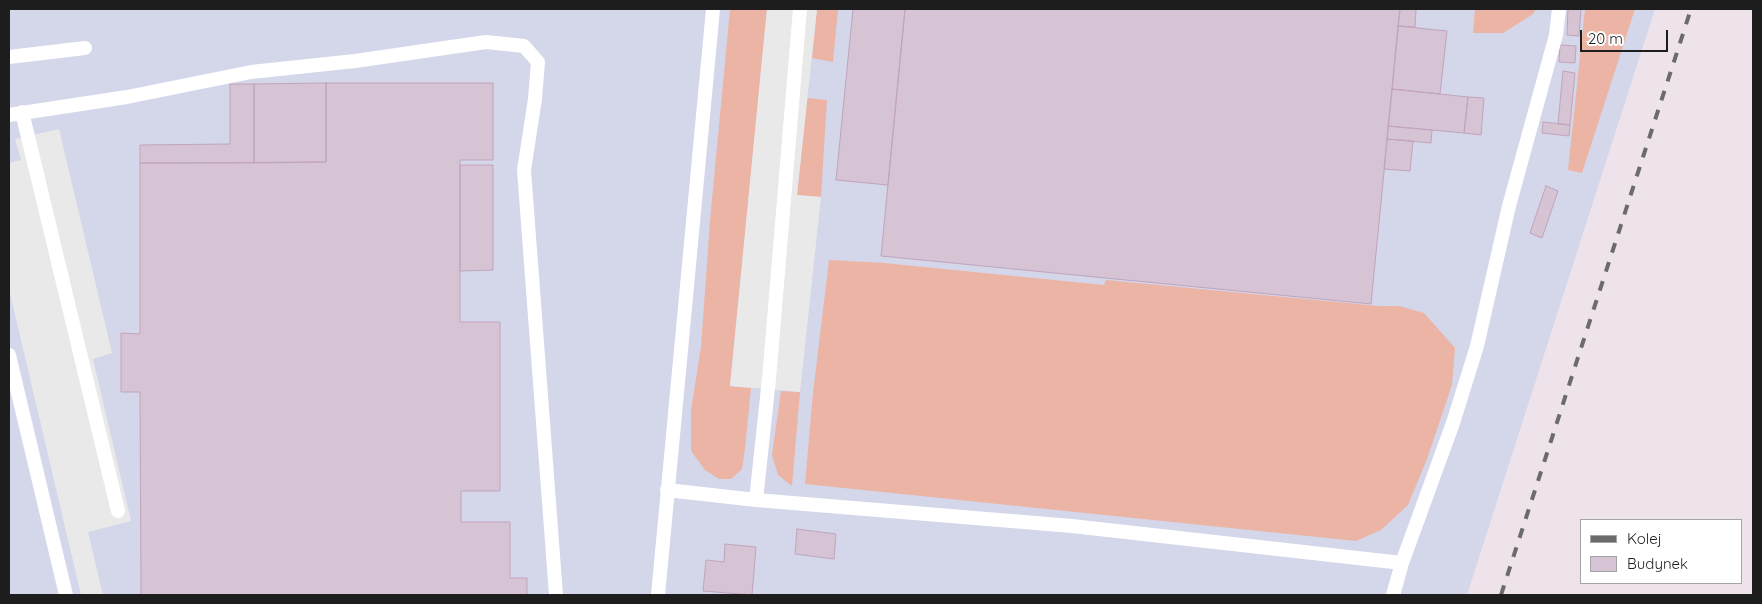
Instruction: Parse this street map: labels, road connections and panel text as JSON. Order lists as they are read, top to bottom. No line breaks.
{"legend":["Kolej","Budynek"],"scale_bar":"20 m"}
